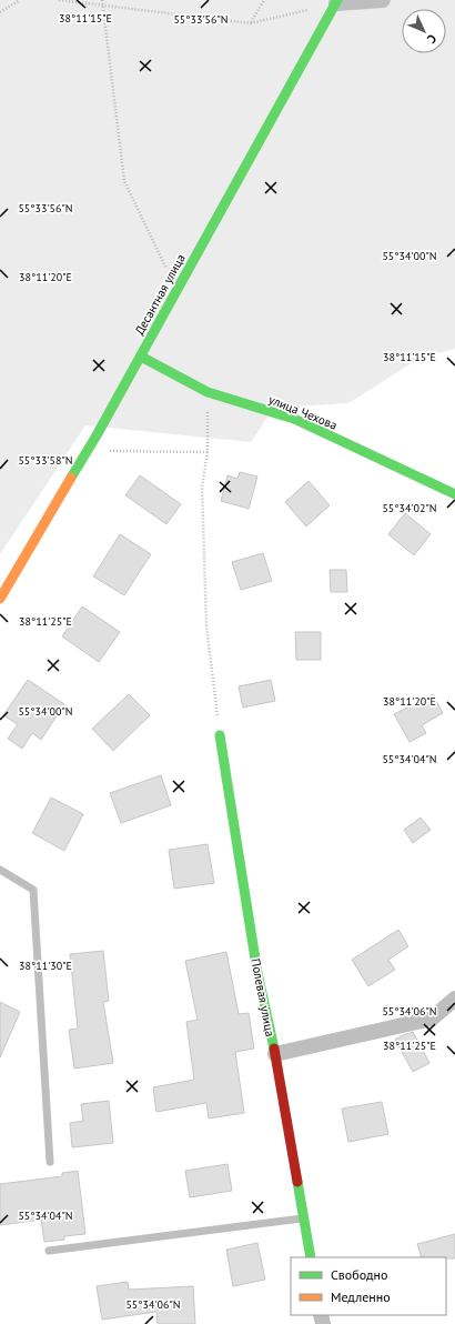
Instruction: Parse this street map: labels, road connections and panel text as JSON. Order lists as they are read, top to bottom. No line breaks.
{"streets":{"street":["Десантная улица","улица Чехова","Полевая улица"]},"crossings":[["Десантная улица","улица Чехова"]],"legend":["Свободно","Медленно"],"north":"bottom right","coordinates":["38°11'15\"E","55°33'56\"N","55°34'00\"N","38°11'20\"E","55°33'58\"N","55°34'02\"N","38°11'25\"E","55°34'04\"N","38°11'30\"E","55°34'06\"N"]}
